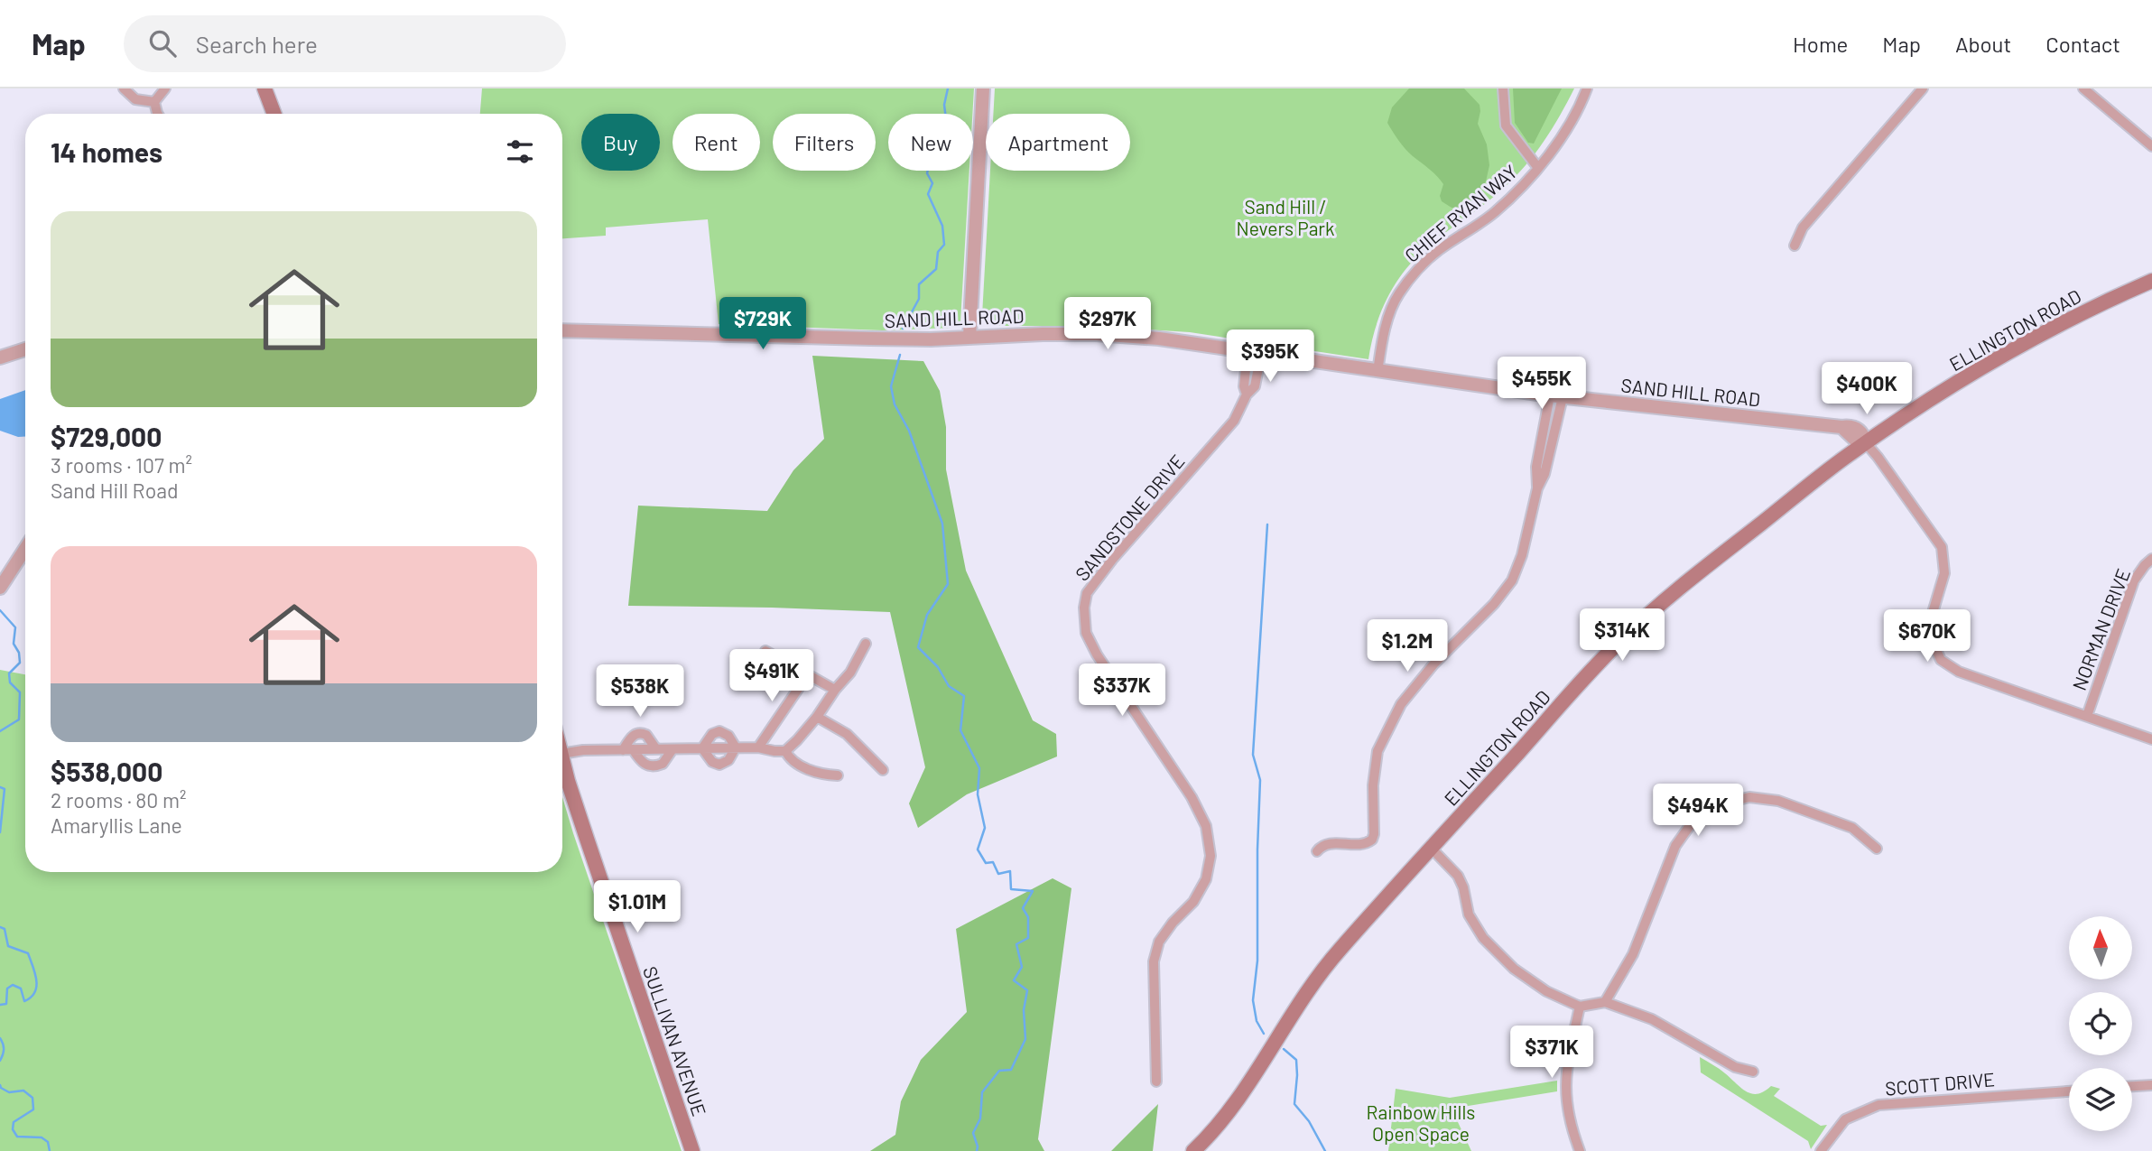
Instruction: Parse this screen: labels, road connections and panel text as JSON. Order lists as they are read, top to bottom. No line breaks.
{"streets":{"main road":["ELLINGTON ROAD","SULLIVAN AVENUE"],"street":["CHIEF RYAN WAY","SAND HILL ROAD","SANDSTONE DRIVE","NORMAN DRIVE","SCOTT DRIVE"]},"crossings":[["CHIEF RYAN WAY","SAND HILL ROAD"],["SAND HILL ROAD","ELLINGTON ROAD"],["SAND HILL ROAD","SANDSTONE DRIVE"]],"parks":["Sand Hill / Nevers Park","Rainbow Hills Open Space"],"north":"top","page":{"header":"Map","search":"Search here","nav":["Home","Map","About","Contact"],"chip":["Buy","Rent","Filters","New","Apartment"],"heading":"14 homes","list":[{"name":"$729,000","note":"3 rooms · 107 m² · Sand Hill Road"},{"name":"$538,000","note":"2 rooms · 80 m² · Amaryllis Lane"}],"price":["$729K","$297K","$395K","$455K","$400K","$314K","$670K","$1.2M","$491K","$337K","$538K","$494K","$1.01M","$371K"]}}
